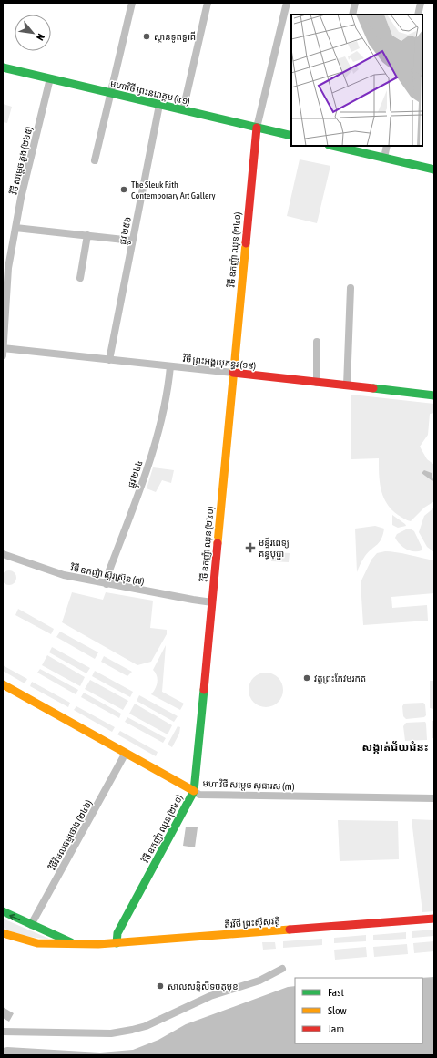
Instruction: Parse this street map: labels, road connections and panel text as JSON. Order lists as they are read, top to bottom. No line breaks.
{"streets":{"street":["មហាវិថី ព្រះនរោត្តម (៤១)","វិថី សម្តេច ភួង (២៦៥)","ផ្លូវ ២៥៦","វិថី ឧកញ៉ា ឈុន (២៤០)","វិថី ព្រះអង្គយុគន្ធរ (១៩)","ផ្លូវ ២៤៤","វិថី ឧកញ៉ា ស៊ួរស៊្រុន (៧)","មហាវិថី សម្តេច សុធារស (៣)","វិថីវិមលធម្មថោង (២៤៦)","តីរវិថី ព្រះស៊ីសុវត្តិ"]},"crossings":[["មហាវិថី ព្រះនរោត្តម (៤១)","វិថី សម្តេច ភួង (២៦៥)"],["មហាវិថី ព្រះនរោត្តម (៤១)","ផ្លូវ ២៥៦"],["មហាវិថី ព្រះនរោត្តម (៤១)","វិថី ឧកញ៉ា ឈុន (២៤០)"],["វិថី សម្តេច ភួង (២៦៥)","វិថី ព្រះអង្គយុគន្ធរ (១៩)"],["ផ្លូវ ២៥៦","វិថី ព្រះអង្គយុគន្ធរ (១៩)"],["វិថី ឧកញ៉ា ឈុន (២៤០)","វិថី ព្រះអង្គយុគន្ធរ (១៩)"],["វិថី ឧកញ៉ា ឈុន (២៤០)","វិថី ឧកញ៉ា ស៊ួរស៊្រុន (៧)"],["វិថី ឧកញ៉ា ឈុន (២៤០)","មហាវិថី សម្តេច សុធារស (៣)"],["វិថី ឧកញ៉ា ឈុន (២៤០)","តីរវិថី ព្រះស៊ីសុវត្តិ"],["វិថី ព្រះអង្គយុគន្ធរ (១៩)","ផ្លូវ ២៤៤"],["ផ្លូវ ២៤៤","វិថី ឧកញ៉ា ស៊ួរស៊្រុន (៧)"],["មហាវិថី សម្តេច សុធារស (៣)","វិថីវិមលធម្មថោង (២៤៦)"],["វិថីវិមលធម្មថោង (២៤៦)","តីរវិថី ព្រះស៊ីសុវត្តិ"]],"districts":["សង្កាត់ជ័យជំនះ"],"places":{"other":["ស្ថានទូតទួរគី","The Sleuk Rith Contemporary Art Gallery","វត្តព្រះកែវមរកត","សាលសន្និសីទចតុមុខ"],"health":["មន្ទីរពេទ្យ គន្ធបុប្ផា"]},"legend":["Fast","Slow","Jam"],"north":"bottom right"}
